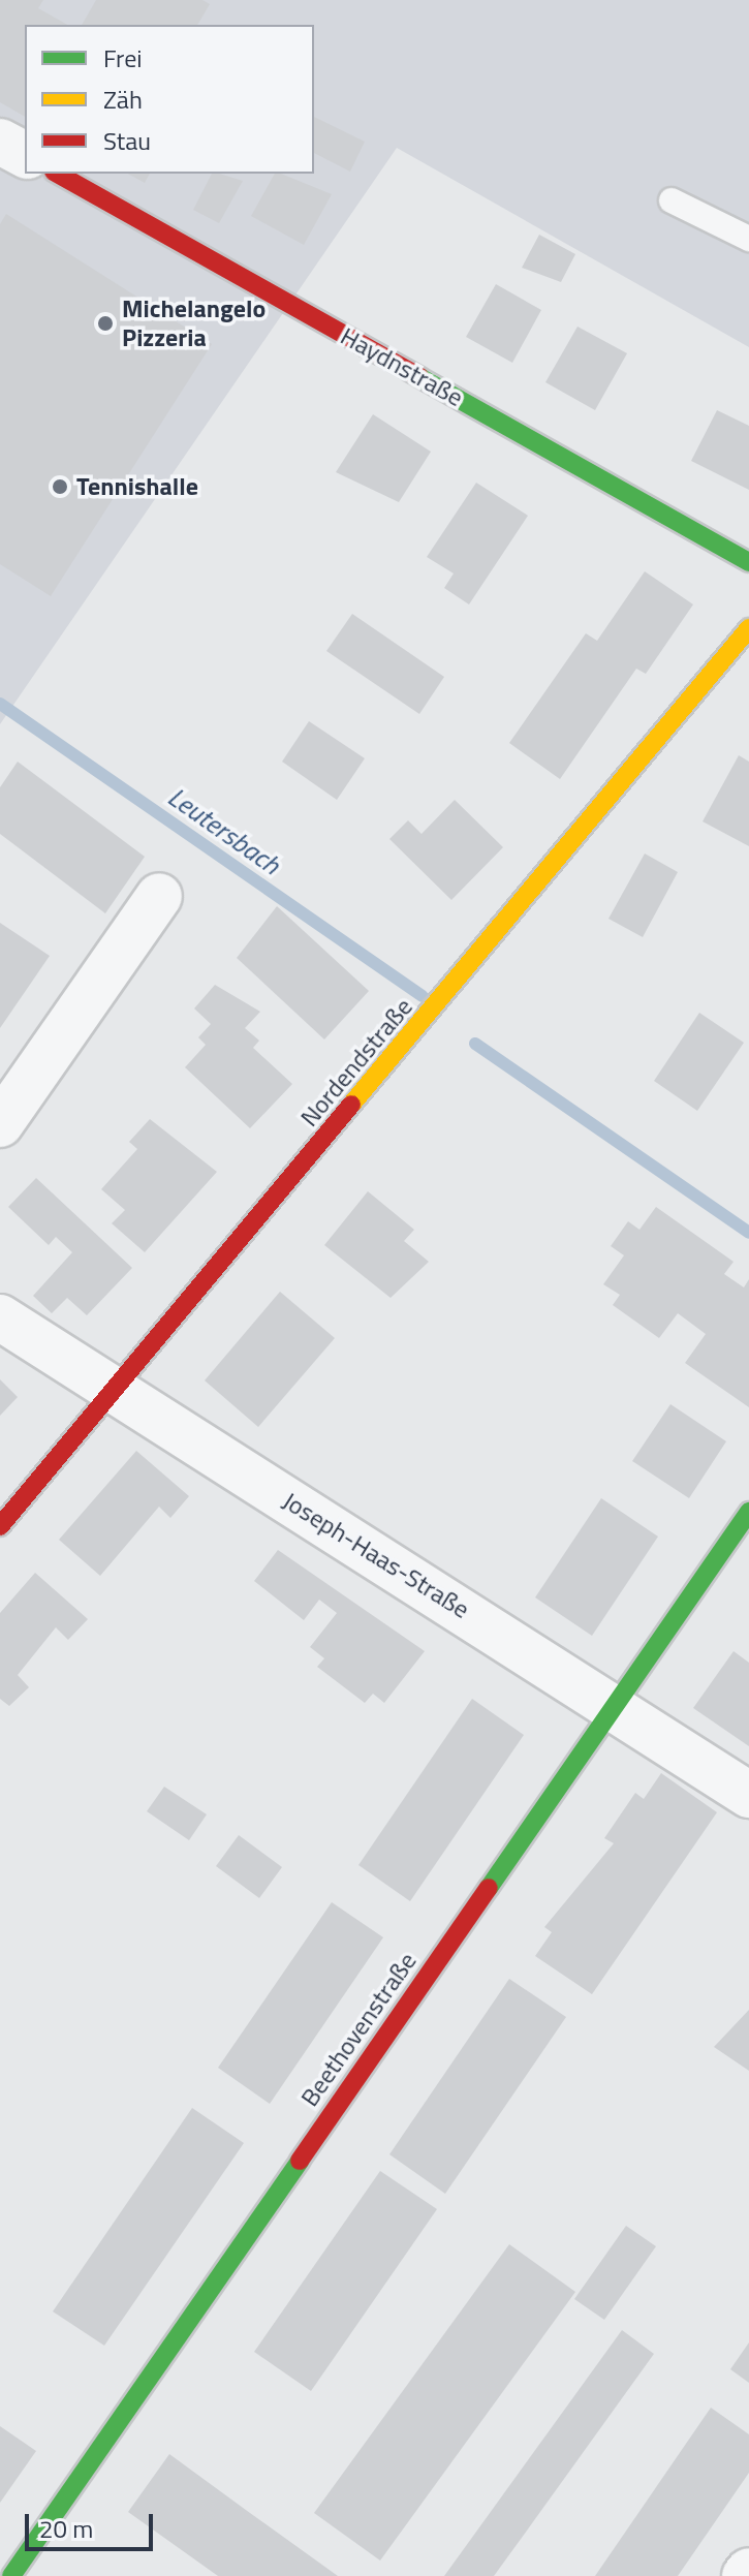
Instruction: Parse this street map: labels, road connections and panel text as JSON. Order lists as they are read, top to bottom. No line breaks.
{"streets":{"street":["Haydnstraße","Nordendstraße","Joseph-Haas-Straße","Beethovenstraße"]},"crossings":[["Nordendstraße","Joseph-Haas-Straße"],["Joseph-Haas-Straße","Beethovenstraße"]],"water":["Leutersbach"],"places":["Michelangelo Pizzeria","Tennishalle"],"legend":["Frei","Zäh","Stau"],"scale_bar":"20 m"}
